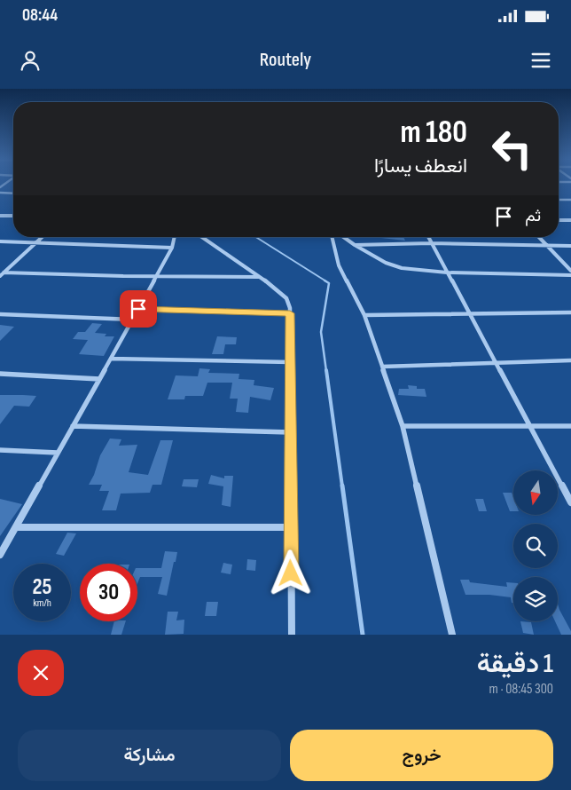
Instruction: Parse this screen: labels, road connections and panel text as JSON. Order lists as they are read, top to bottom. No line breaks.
{"north":"bottom","page":{"status":"08:44","header":"Routely","turn":["180 m","انعطف يسارًا"],"then":"ثم","speed":"25 km/h","limit":"30","heading":["1 دقيقة","300 m · 08:45"],"buttons":["خروج","مشاركة"]}}
